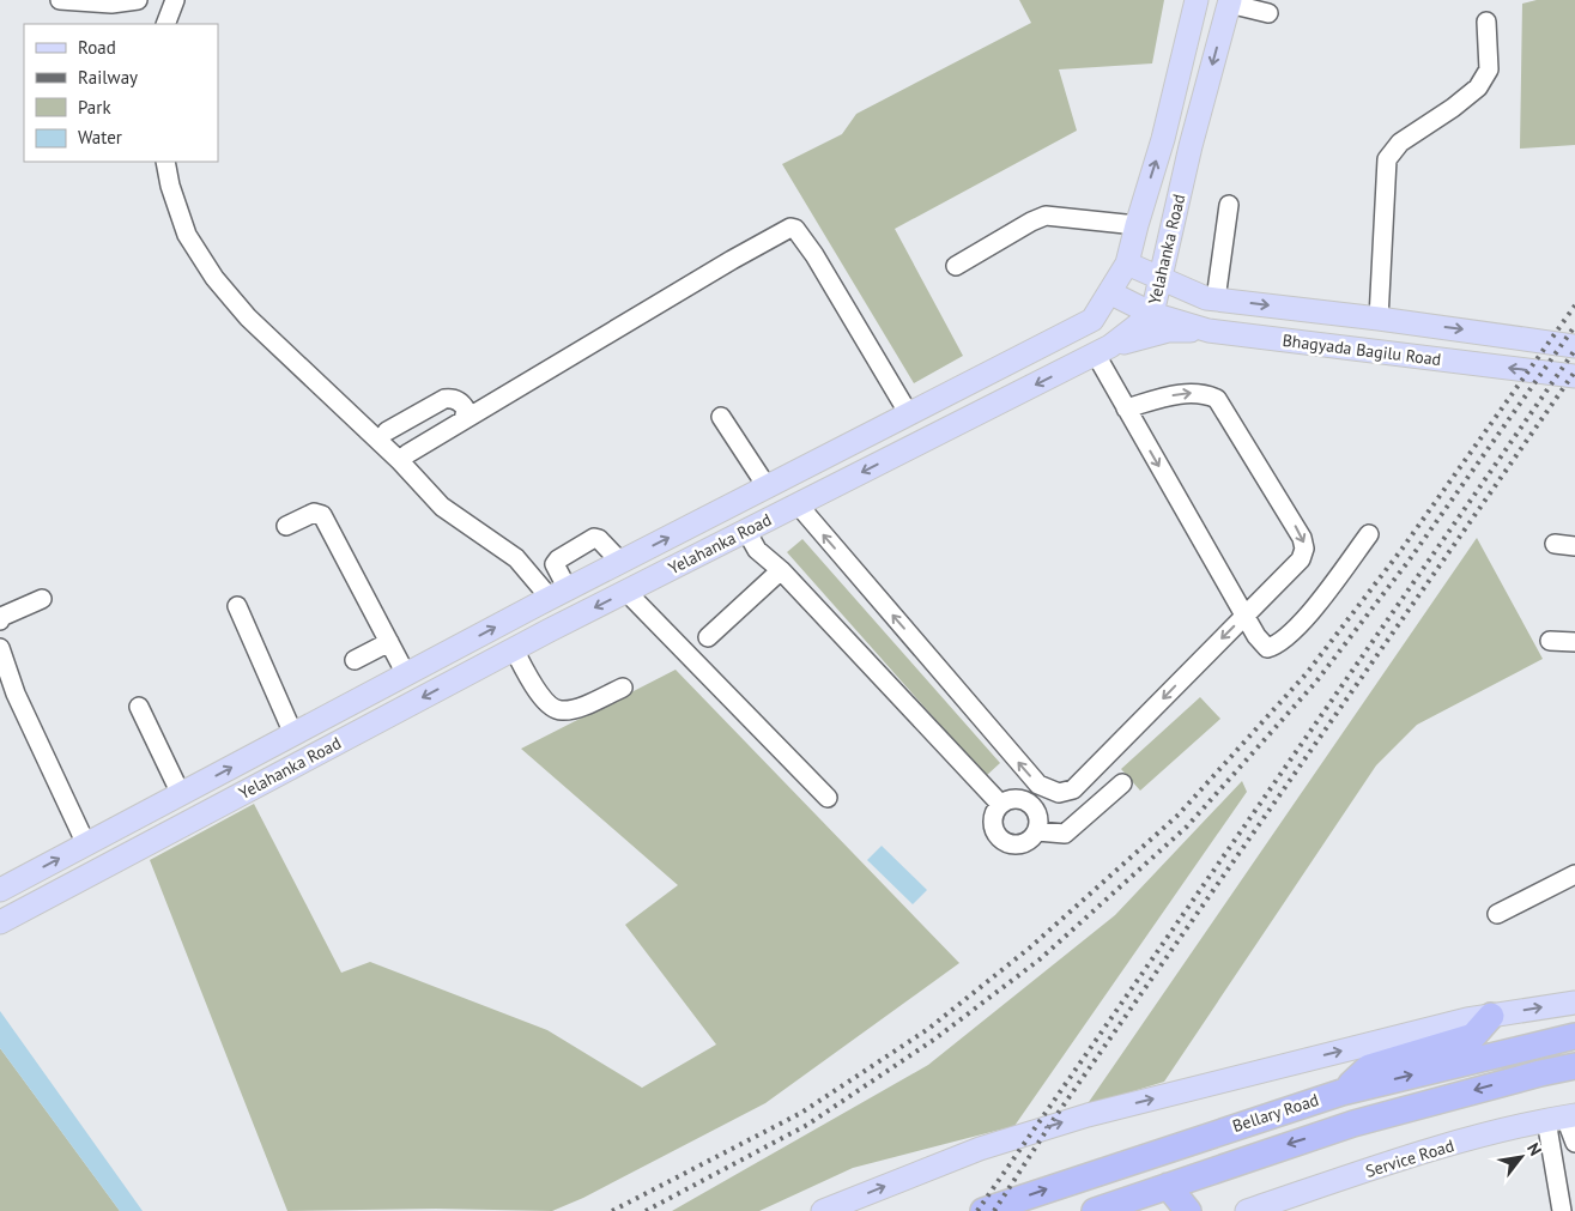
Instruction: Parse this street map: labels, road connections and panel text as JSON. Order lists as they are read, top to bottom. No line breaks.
{"streets":{"highway":["Bellary Road"],"main road":["Yelahanka Road","Bhagyada Bagilu Road","Service Road"]},"crossings":[["Yelahanka Road","Bhagyada Bagilu Road"]],"legend":["Road","Railway","Park","Water"],"north":"top right"}
